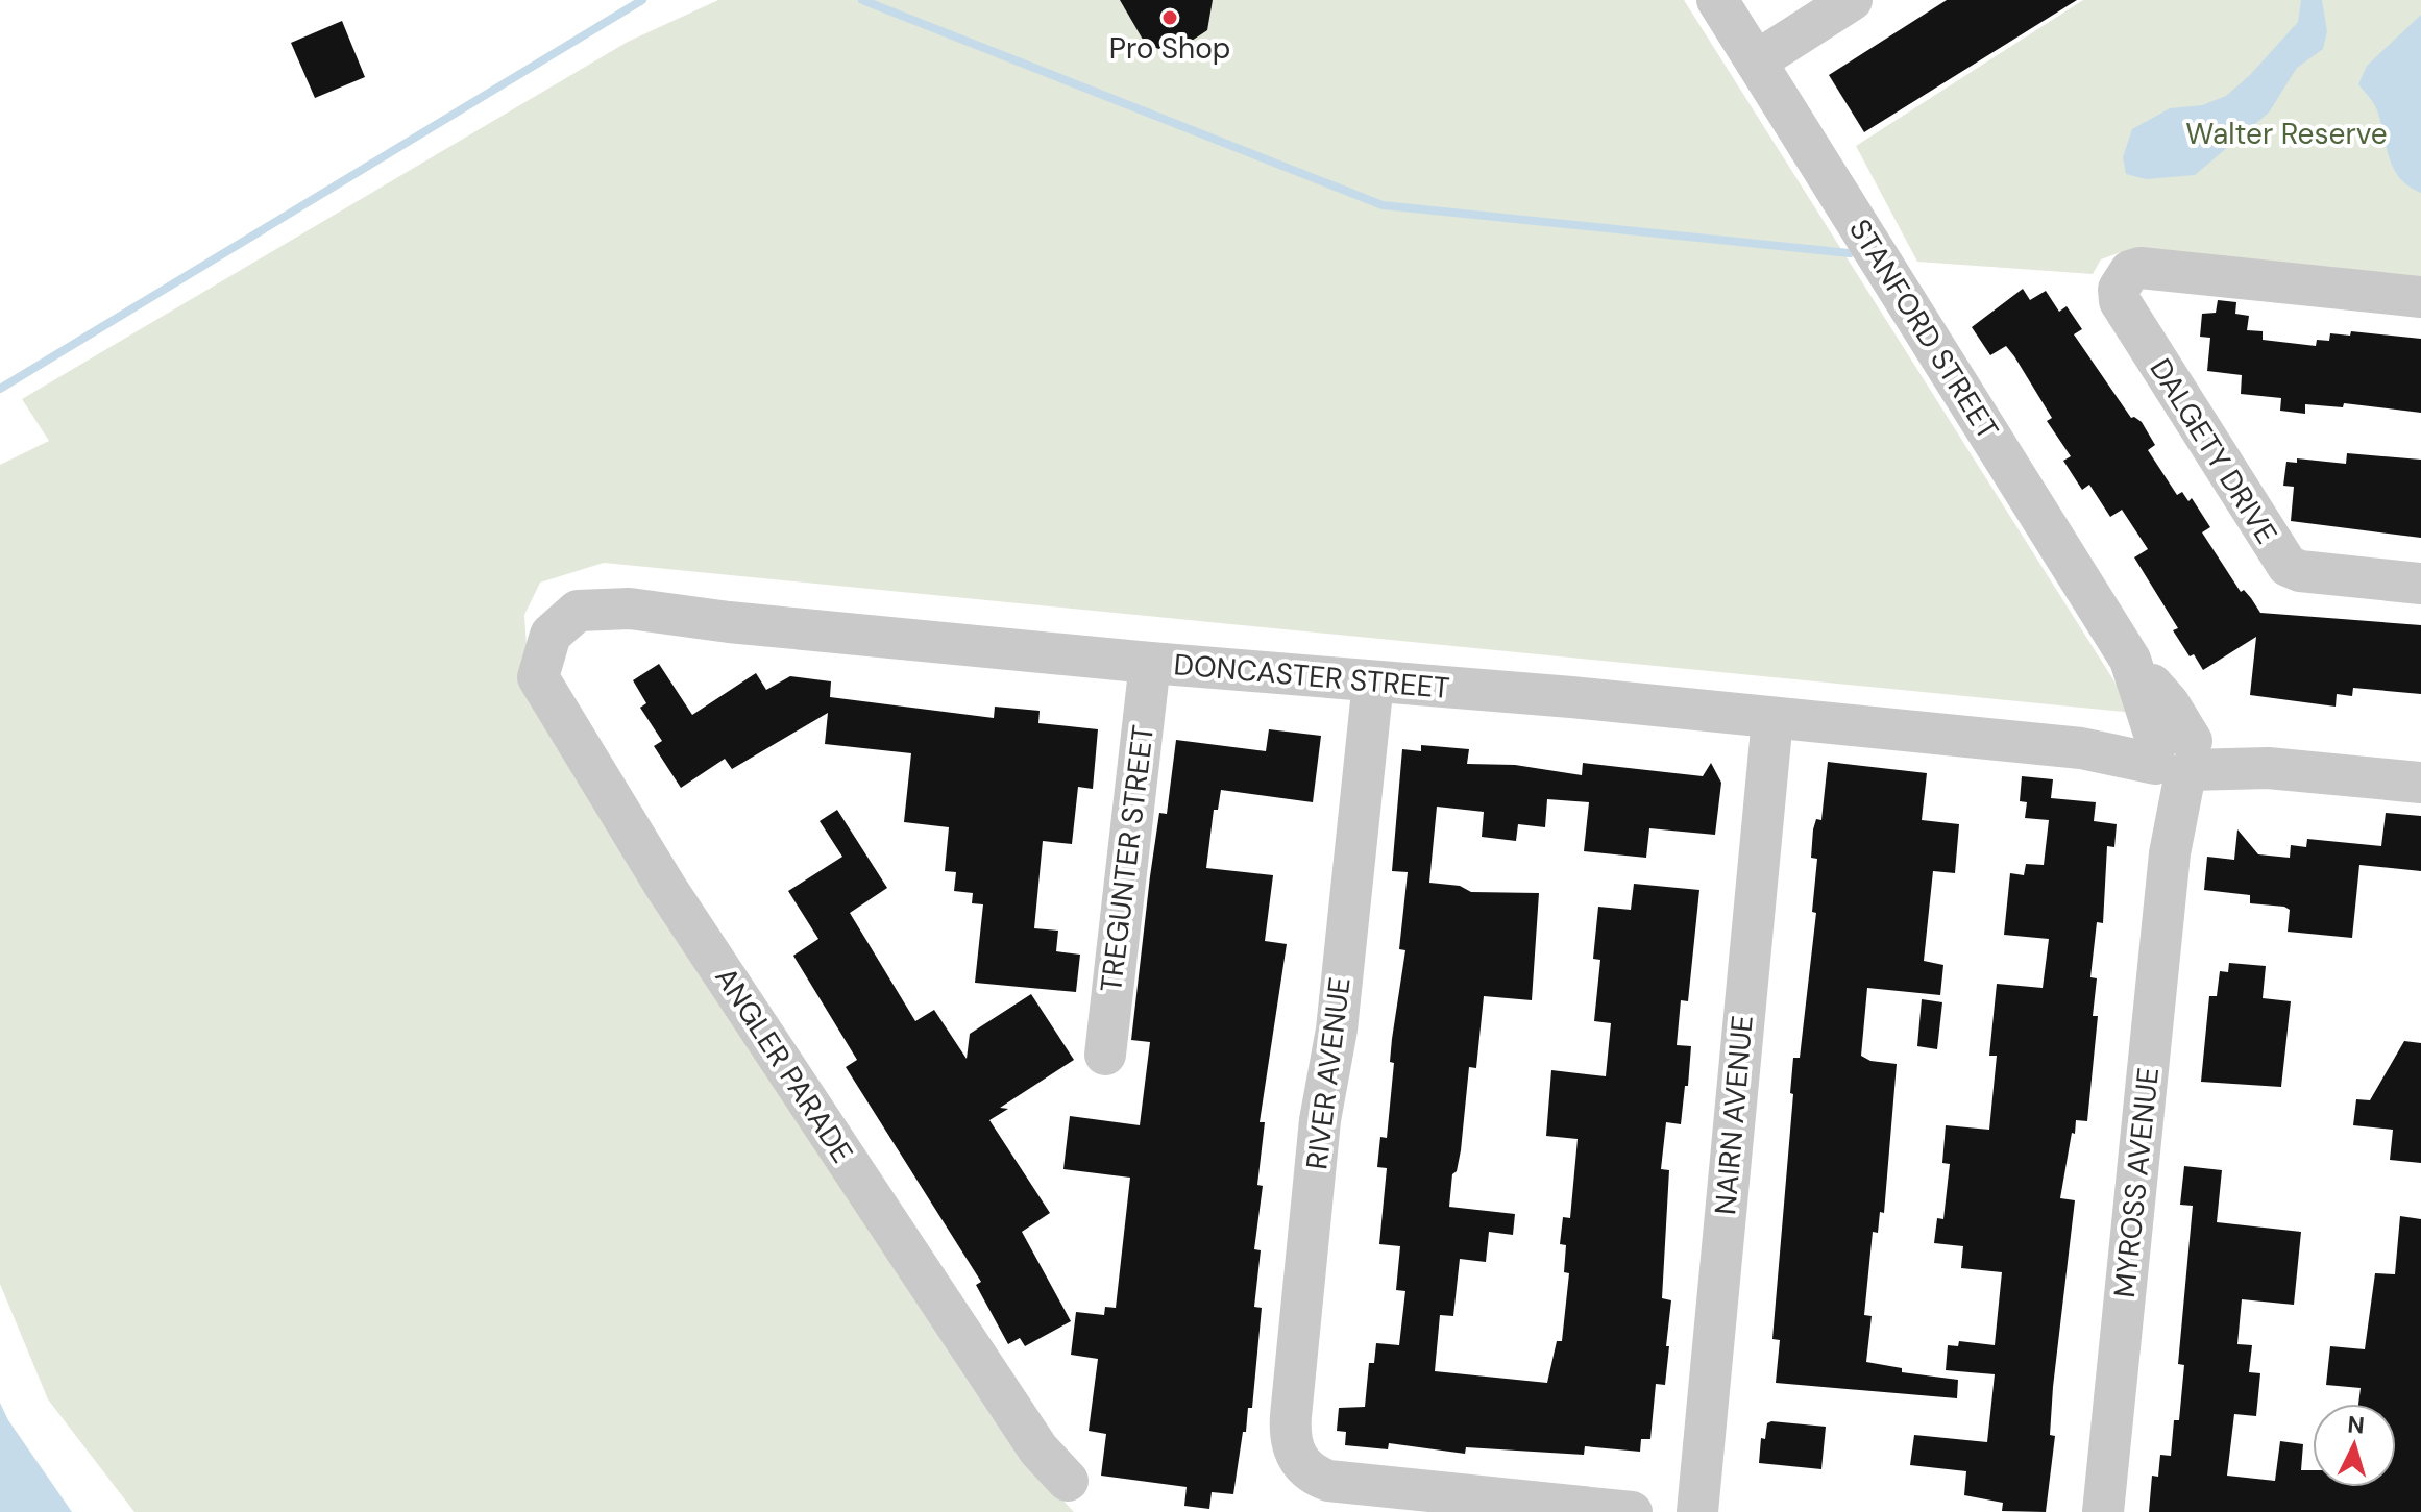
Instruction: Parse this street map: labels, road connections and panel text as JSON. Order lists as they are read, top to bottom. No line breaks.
{"streets":{"street":["STANFORD STREET","DALGETY DRIVE","DONCASTER STREET","TREGUNTER STREET","ANGLER PARADE","RIVER AVENUE","NAIRN AVENUE","MYROSS AVENUE"]},"crossings":[["STANFORD STREET","DONCASTER STREET"],["STANFORD STREET","MYROSS AVENUE"],["DONCASTER STREET","TREGUNTER STREET"],["DONCASTER STREET","ANGLER PARADE"],["DONCASTER STREET","RIVER AVENUE"],["DONCASTER STREET","NAIRN AVENUE"],["DONCASTER STREET","MYROSS AVENUE"]],"parks":["Walter Reserve"],"places":["Pro Shop"],"north":"top"}
